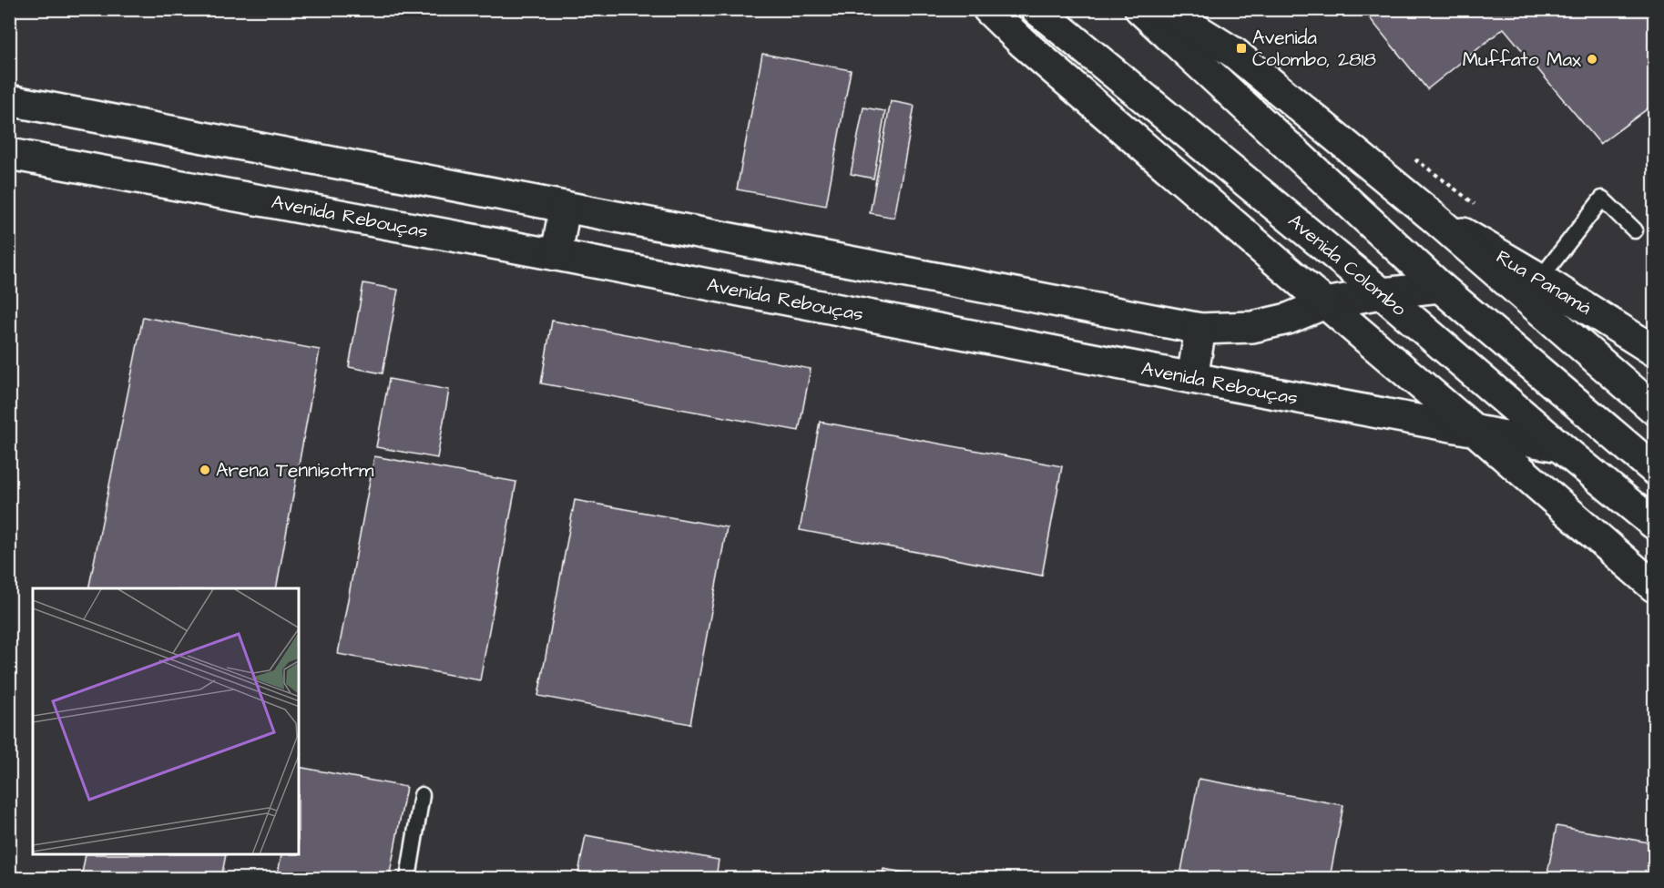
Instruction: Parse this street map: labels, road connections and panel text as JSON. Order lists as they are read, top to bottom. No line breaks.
{"streets":{"main road":["Avenida Rebouças","Avenida Colombo","Rua Panamá"]},"crossings":[["Avenida Rebouças","Avenida Colombo"]],"places":{"transit":["Avenida Colombo, 2818"],"other":["Muffato Max","Arena Tennisotrm"]}}
